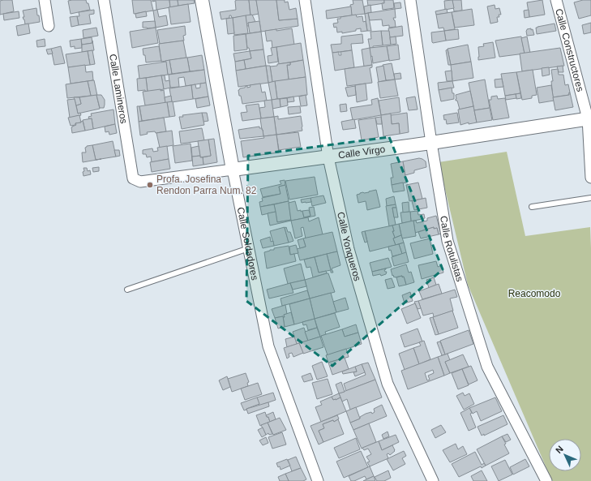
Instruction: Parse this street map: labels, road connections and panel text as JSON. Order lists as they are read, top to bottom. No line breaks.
{"streets":{"street":["Calle Constructores","Calle Lamineros","Calle Virgo","Calle Soldadores","Calle Yonqueros","Calle Rotulistas"]},"crossings":[["Calle Constructores","Calle Virgo"],["Calle Lamineros","Calle Virgo"],["Calle Virgo","Calle Soldadores"],["Calle Virgo","Calle Yonqueros"],["Calle Virgo","Calle Rotulistas"]],"parks":["Reacomodo"],"places":["Profa. Josefina Rendon Parra Num. 82"],"north":"top left"}
